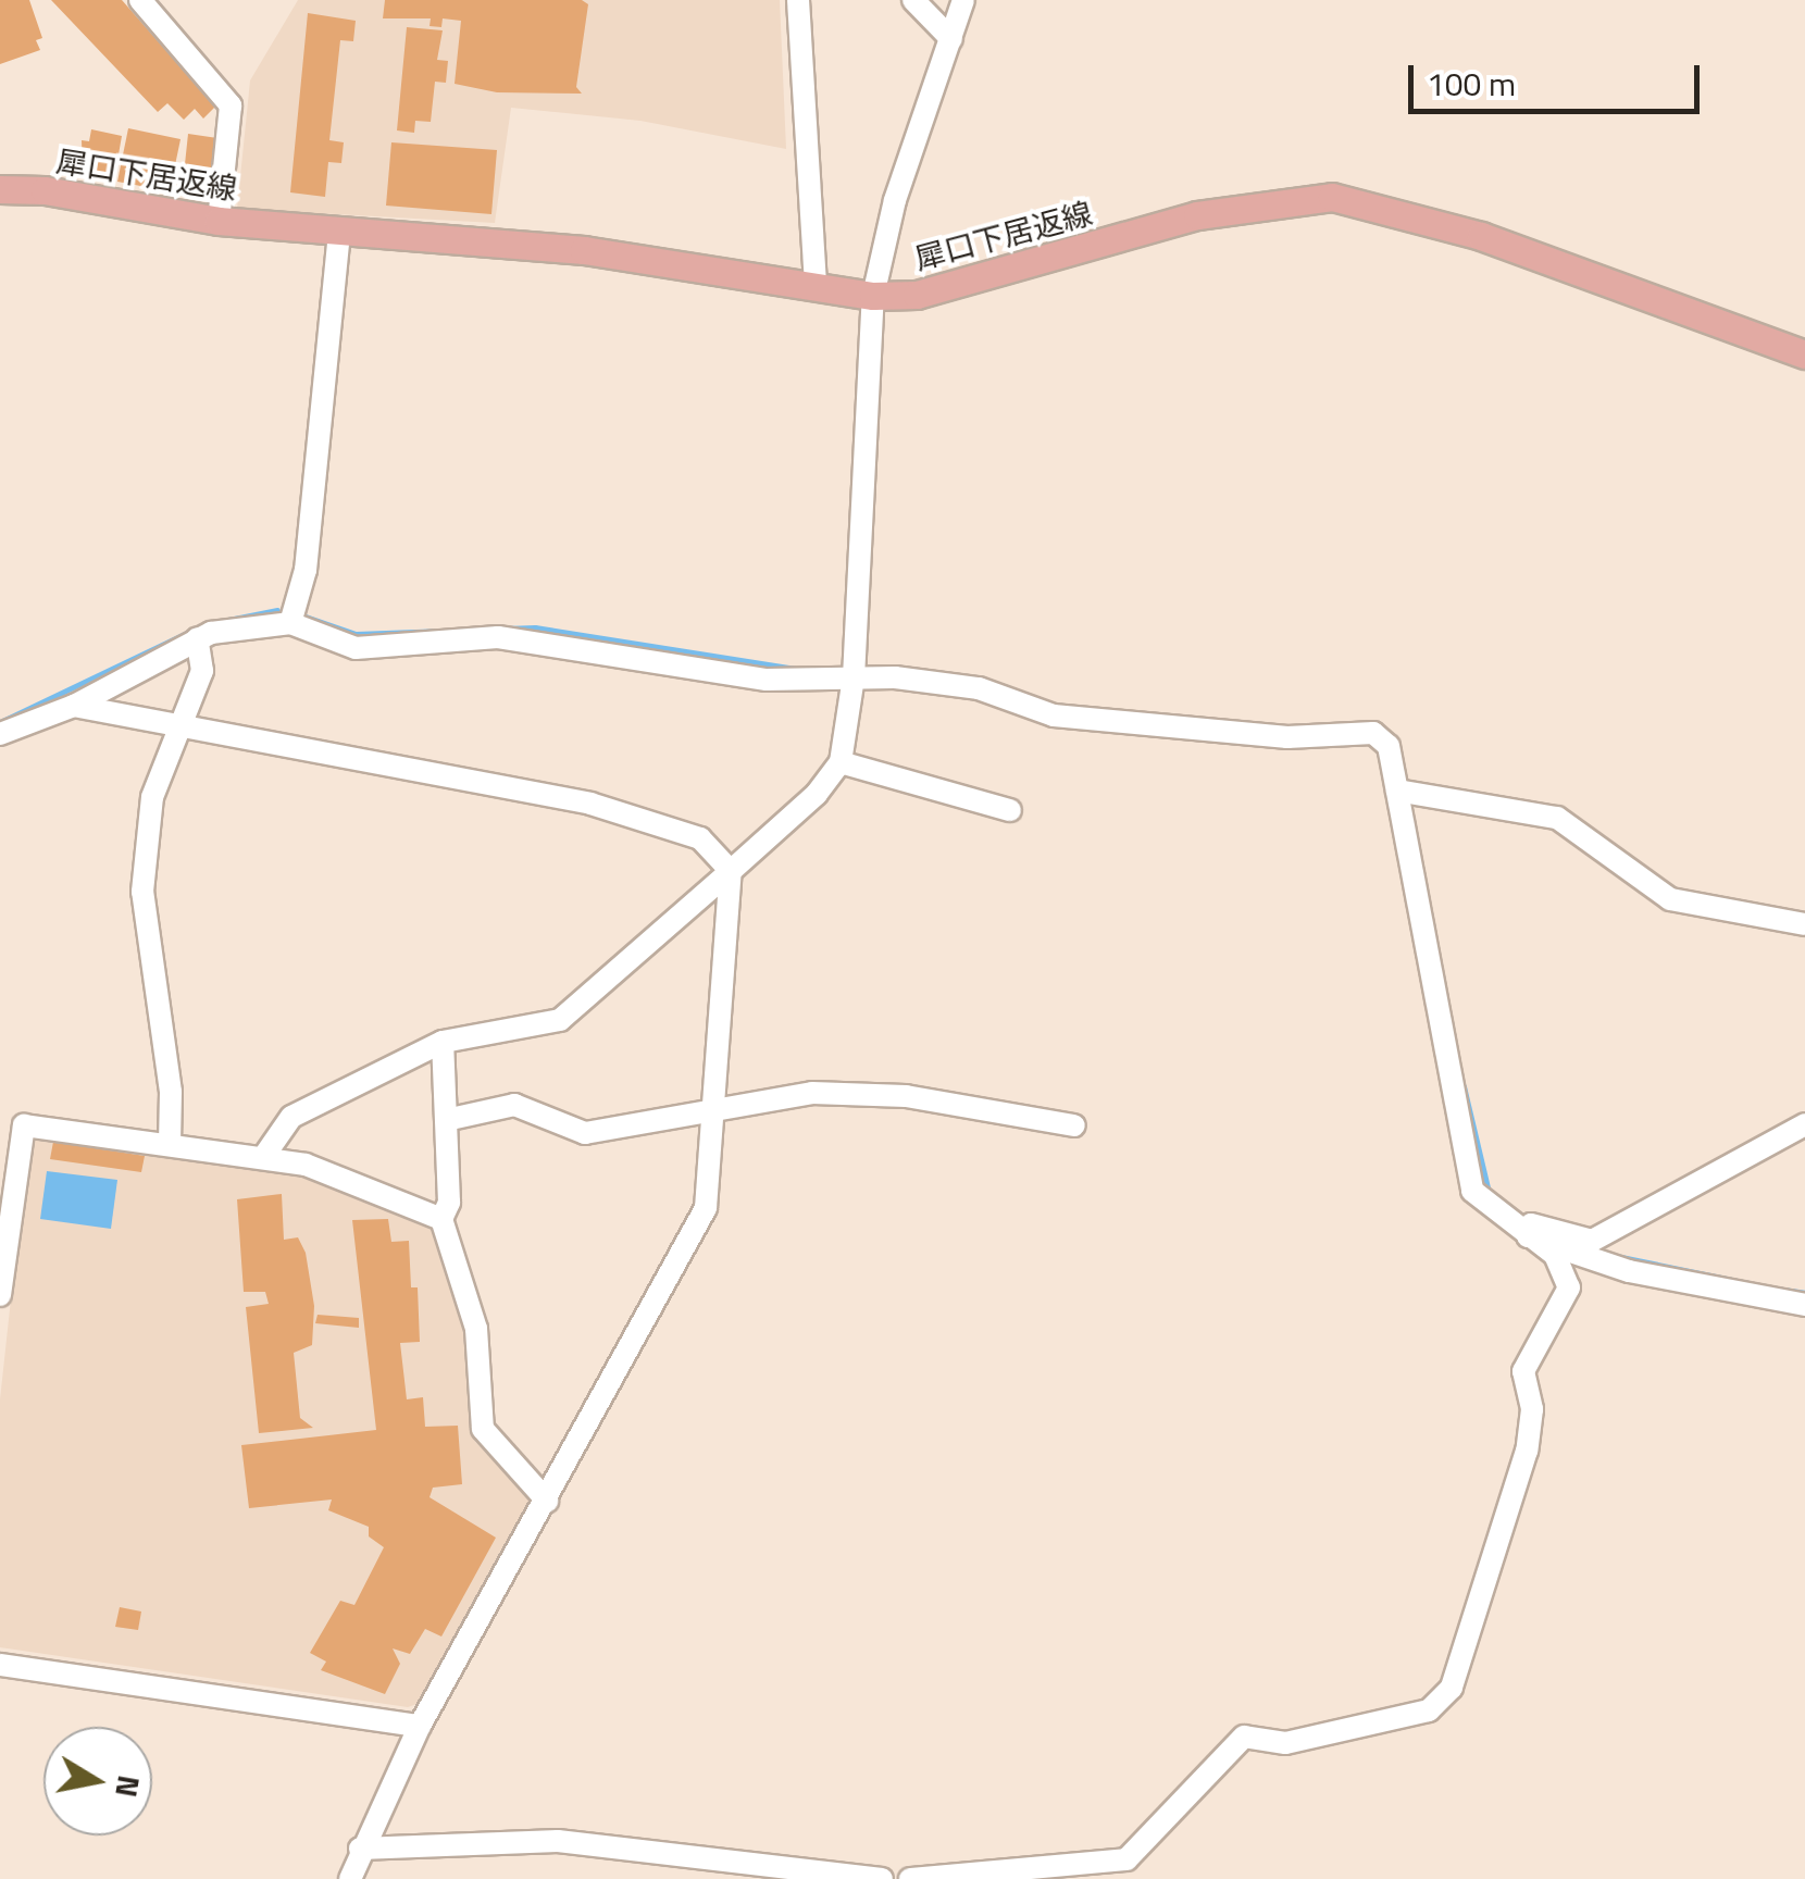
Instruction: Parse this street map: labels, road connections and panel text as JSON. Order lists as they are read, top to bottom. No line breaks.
{"streets":{"main road":["犀口下居返線"]},"scale_bar":"100 m","north":"right"}
